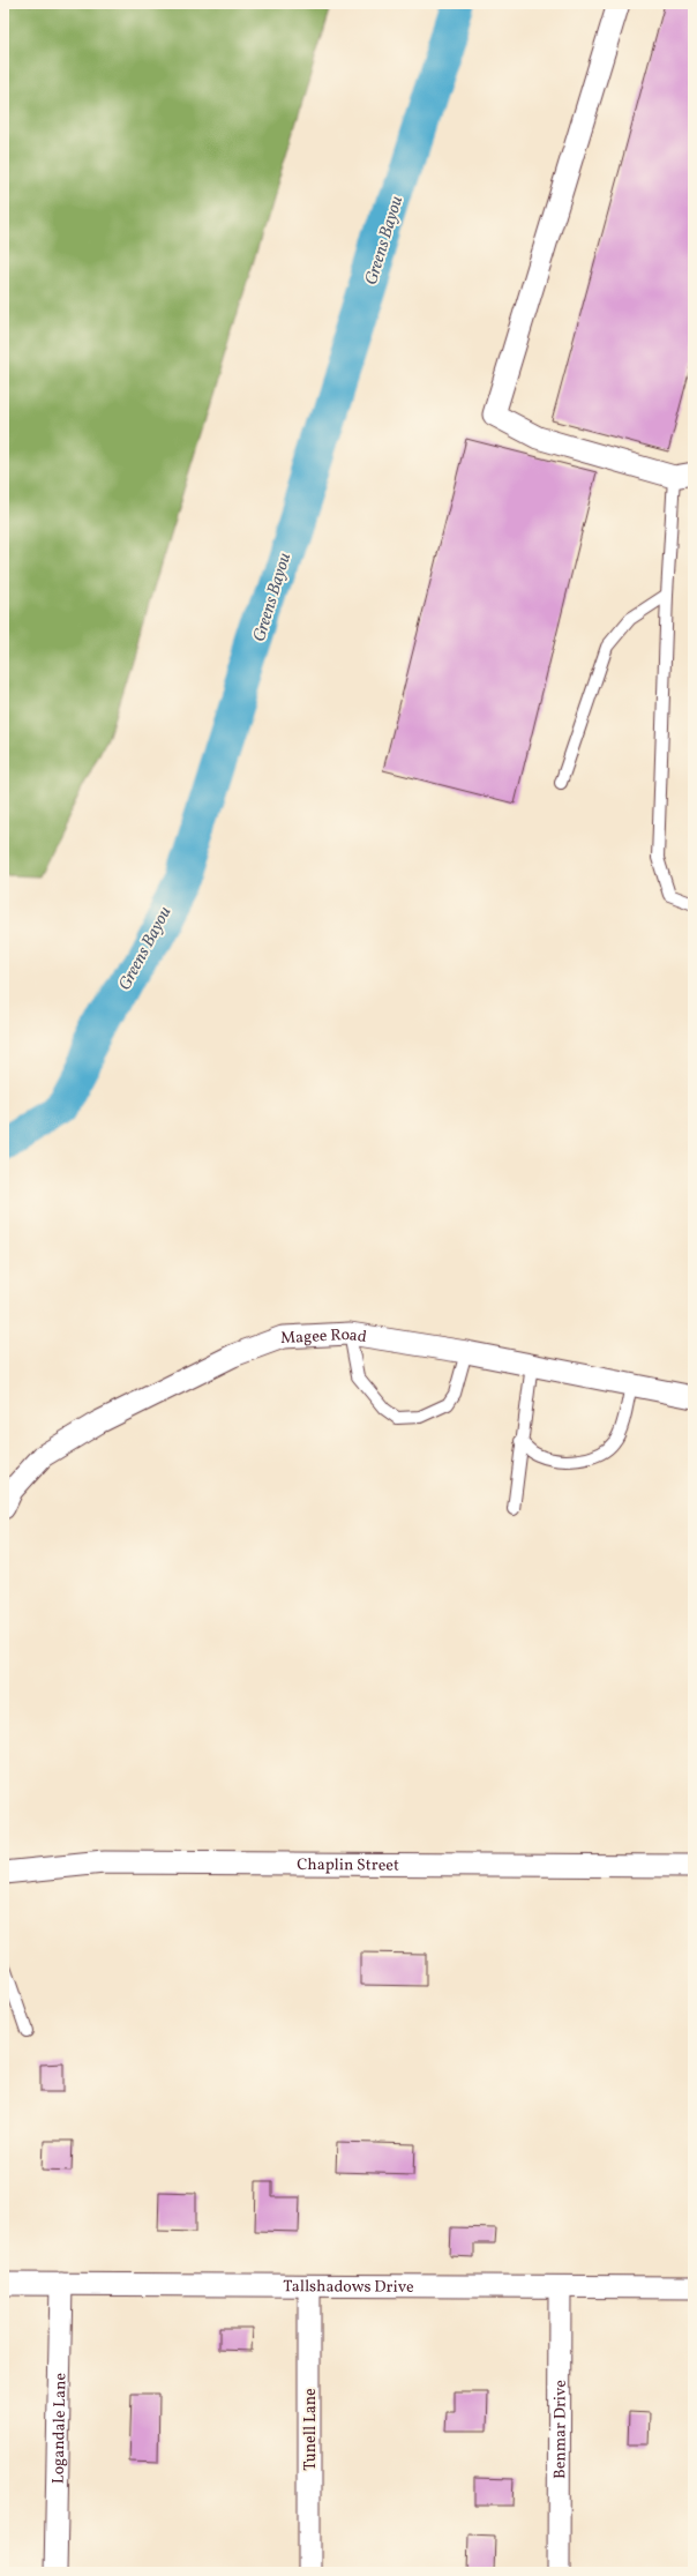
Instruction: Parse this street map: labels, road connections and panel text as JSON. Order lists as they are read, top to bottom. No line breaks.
{"streets":{"street":["Magee Road","Chaplin Street","Tallshadows Drive","Logandale Lane","Tunell Lane","Benmar Drive"]},"crossings":[["Tallshadows Drive","Logandale Lane"],["Tallshadows Drive","Tunell Lane"],["Tallshadows Drive","Benmar Drive"]],"water":["Greens Bayou"]}
